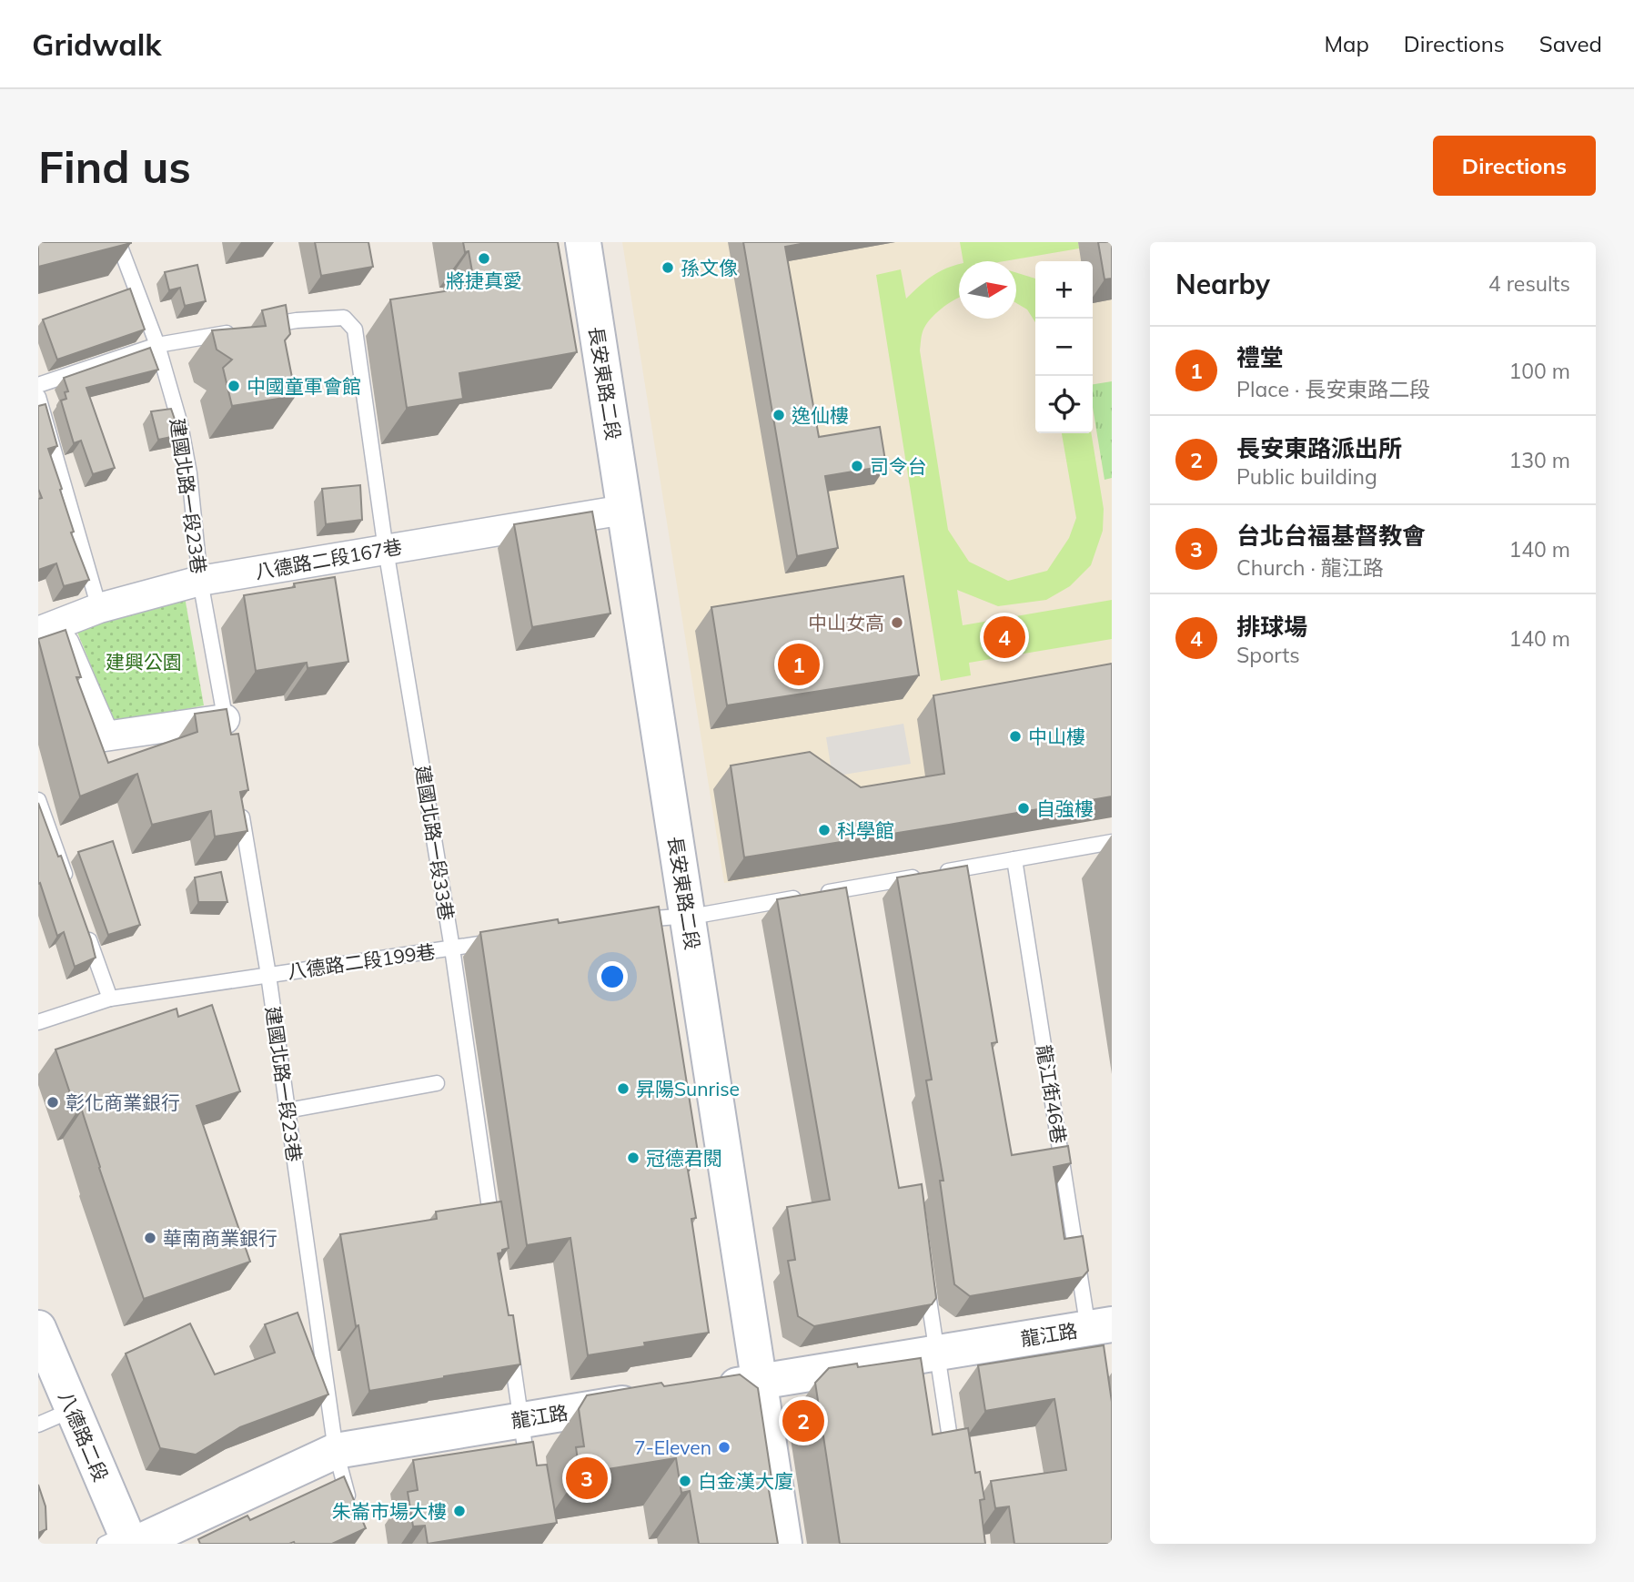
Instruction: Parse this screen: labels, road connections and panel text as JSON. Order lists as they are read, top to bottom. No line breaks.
{"streets":{"street":["長安東路二段","建國北路一段23巷","八德路二段167巷","龍江路","八德路二段"],"lane":["建國北路一段33巷","八德路二段199巷","龍江街46巷"]},"crossings":[["長安東路二段","八德路二段167巷"],["長安東路二段","龍江路"],["建國北路一段23巷","八德路二段167巷"],["建國北路一段23巷","建國北路一段33巷"],["建國北路一段23巷","八德路二段199巷"],["建國北路一段23巷","龍江路"],["八德路二段167巷","建國北路一段33巷"],["建國北路一段33巷","八德路二段199巷"],["龍江街46巷","龍江路"],["龍江路","八德路二段"]],"parks":["建興公園"],"places":["將捷真愛","孫文像","中國童軍會館","逸仙樓","司令台","中山女高","中山樓","自強樓","科學館","昇陽Sunrise","彰化商業銀行","冠德君閱","華南商業銀行","7-Eleven","白金漢大廈","朱崙市場大樓"],"north":"right","page":{"header":"Gridwalk","nav":["Map","Directions","Saved"],"buttons":"Directions","title":"Find us","heading":["Nearby","4 results"],"map_buttons":["+","−"],"list":[{"mark":"1","name":"禮堂","note":"Place · 長安東路二段","value":"100 m"},{"mark":"2","name":"長安東路派出所","note":"Public building","value":"130 m"},{"mark":"3","name":"台北台福基督教會","note":"Church · 龍江路","value":"140 m"},{"mark":"4","name":"排球場","note":"Sports","value":"140 m"}],"pins":["4","1","2","3"]}}
